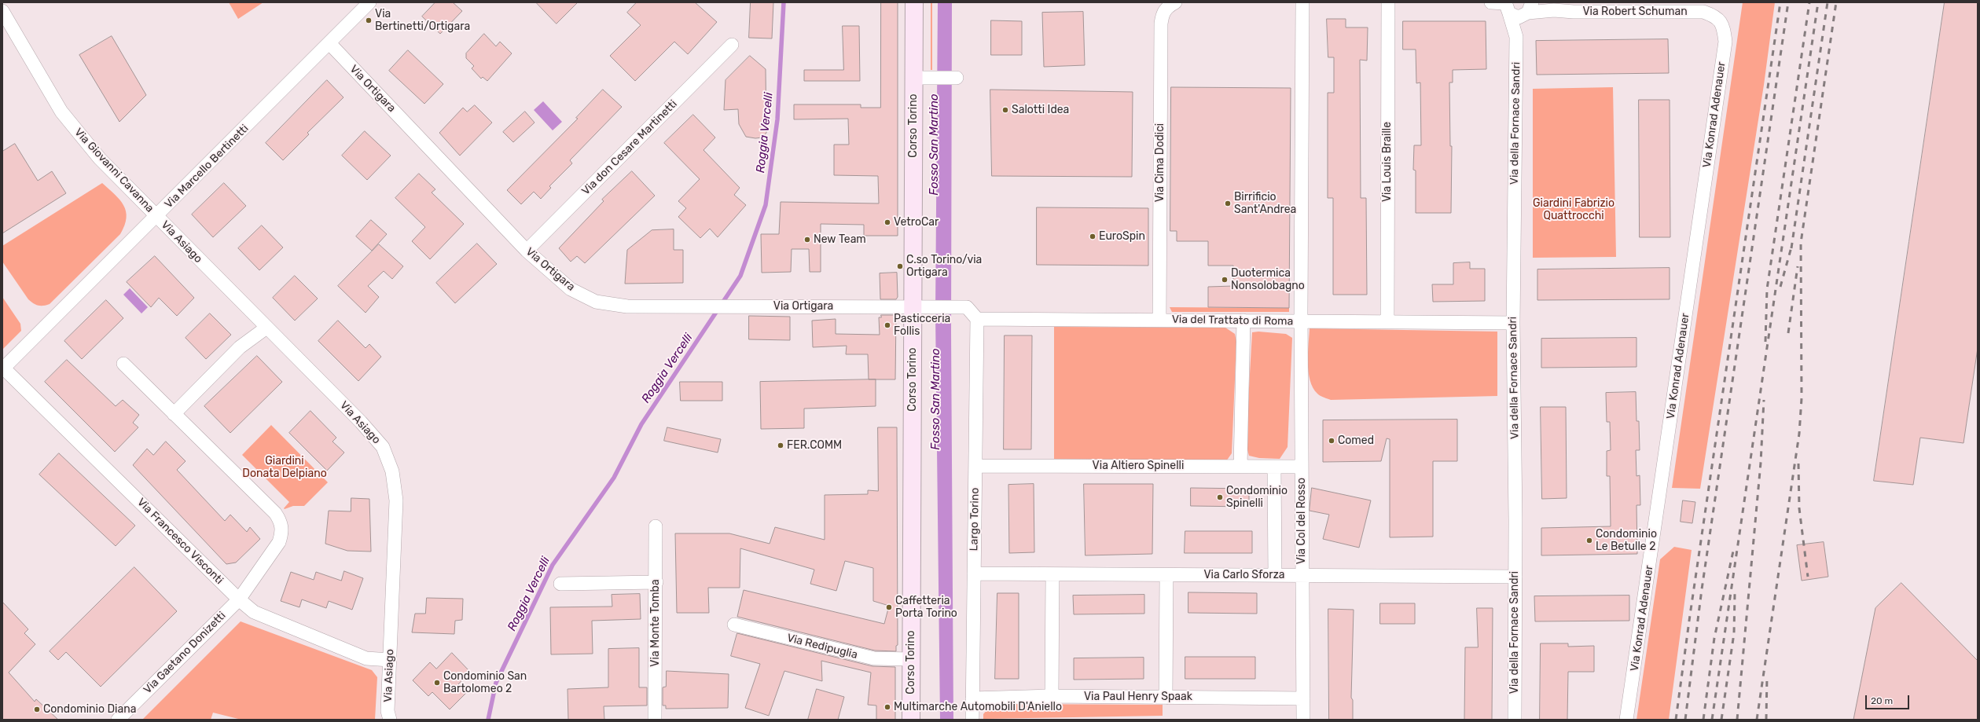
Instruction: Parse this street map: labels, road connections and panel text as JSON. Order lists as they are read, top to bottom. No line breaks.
{"streets":{"main road":["Corso Torino"],"street":["Via Robert Schuman","Via Ortigara","Via Konrad Adenauer","Via della Fornace Sandri","Via don Cesare Martinetti","Via Louis Braille","Via Cima Dodici","Via Marcello Bertinetti","Via Giovanni Cavanna","Via Asiago","Via del Trattato di Roma","Via Altiero Spinelli","Largo Torino","Via Col del Rosso","Via Francesco Visconti","Via Carlo Sforza","Via Monte Tomba","Via Redipuglia","Via Gaetano Donizetti","Via Paul Henry Spaak"]},"crossings":[["Via Robert Schuman","Via Konrad Adenauer"],["Via Robert Schuman","Via della Fornace Sandri"],["Via Ortigara","Corso Torino"],["Via Ortigara","Via don Cesare Martinetti"],["Via Ortigara","Via Marcello Bertinetti"],["Via Ortigara","Via del Trattato di Roma"],["Via Ortigara","Largo Torino"],["Via della Fornace Sandri","Via del Trattato di Roma"],["Via della Fornace Sandri","Via Carlo Sforza"],["Corso Torino","Via Redipuglia"],["Via Louis Braille","Via del Trattato di Roma"],["Via Cima Dodici","Via del Trattato di Roma"],["Via Marcello Bertinetti","Via Giovanni Cavanna"],["Via Marcello Bertinetti","Via Asiago"],["Via Marcello Bertinetti","Via Francesco Visconti"],["Via Giovanni Cavanna","Via Asiago"],["Via Asiago","Via Francesco Visconti"],["Via del Trattato di Roma","Largo Torino"],["Via del Trattato di Roma","Via Col del Rosso"],["Via Altiero Spinelli","Largo Torino"],["Via Altiero Spinelli","Via Col del Rosso"],["Largo Torino","Via Carlo Sforza"],["Largo Torino","Via Paul Henry Spaak"],["Via Col del Rosso","Via Carlo Sforza"],["Via Col del Rosso","Via Paul Henry Spaak"],["Via Francesco Visconti","Via Gaetano Donizetti"]],"water":["Roggia Vercelli","Fosso San Martino"],"parks":["Giardini Fabrizio Quattrocchi","Giardini Donata Delpiano"],"places":["Via Bertinetti/Ortigara","Salotti Idea","Birrificio Sant'Andrea","VetroCar","EuroSpin","New Team","C.so Torino/via Ortigara","Duotermica Nonsolobagno","Pasticceria Follis","Comed","FER.COMM","Condominio Spinelli","Condominio Le Betulle 2","Caffetteria Porta Torino","Condominio San Bartolomeo 2","Multimarche Automobili D'Aniello","Condominio Diana"],"scale_bar":"20 m"}
